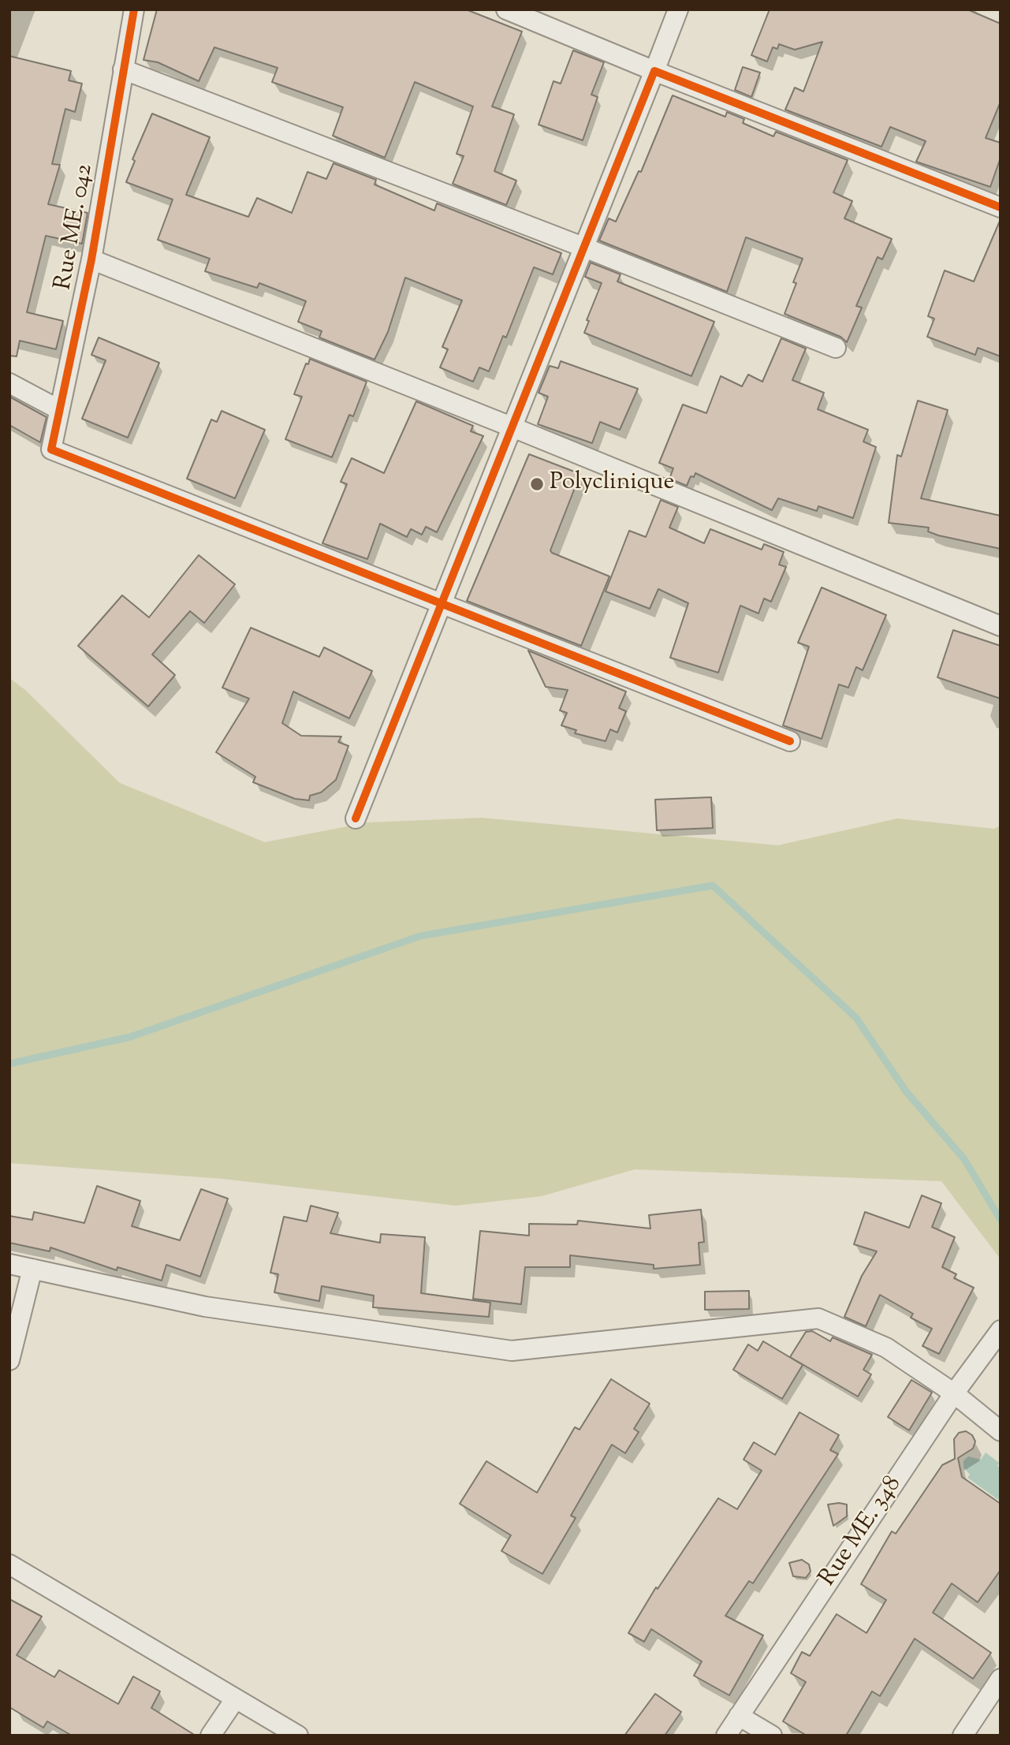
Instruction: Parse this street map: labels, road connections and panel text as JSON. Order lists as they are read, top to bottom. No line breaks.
{"streets":{"street":["Rue ME. 042","Rue ME. 348"]},"places":["Polyclinique"]}
